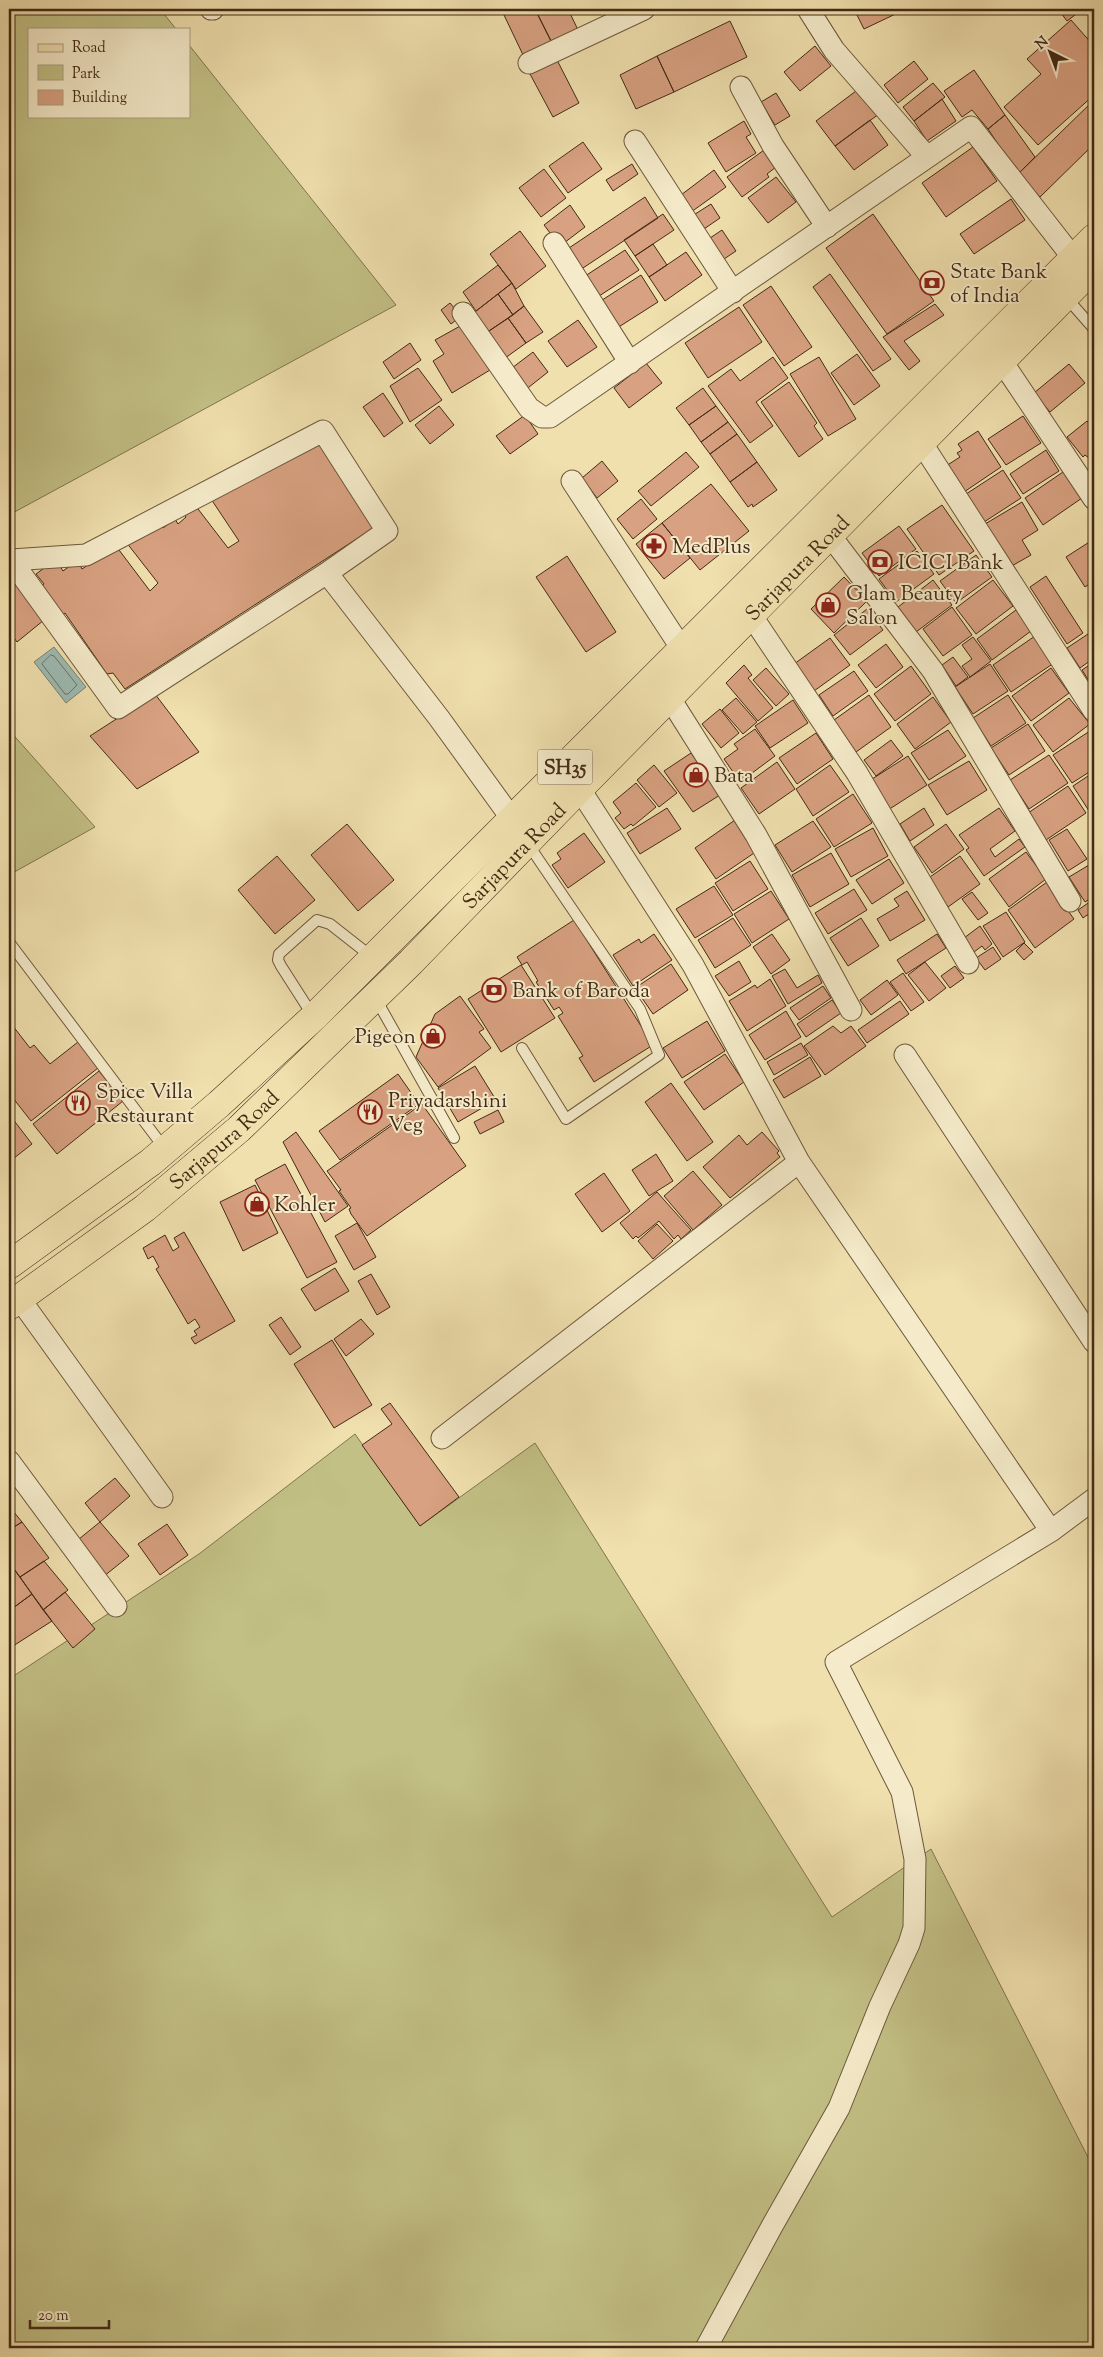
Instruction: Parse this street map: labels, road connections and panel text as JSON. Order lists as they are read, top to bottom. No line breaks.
{"streets":{"main road":["Sarjapura Road","SH35"]},"places":{"bank":["State Bank of India","ICICI Bank","Bank of Baroda"],"pharmacy":["MedPlus"],"shop":["Glam Beauty Salon","Bata","Pigeon","Kohler"],"restaurant":["Spice Villa Restaurant","Priyadarshini Veg"]},"legend":["Road","Park","Building"],"scale_bar":"20 m","north":"top left"}
